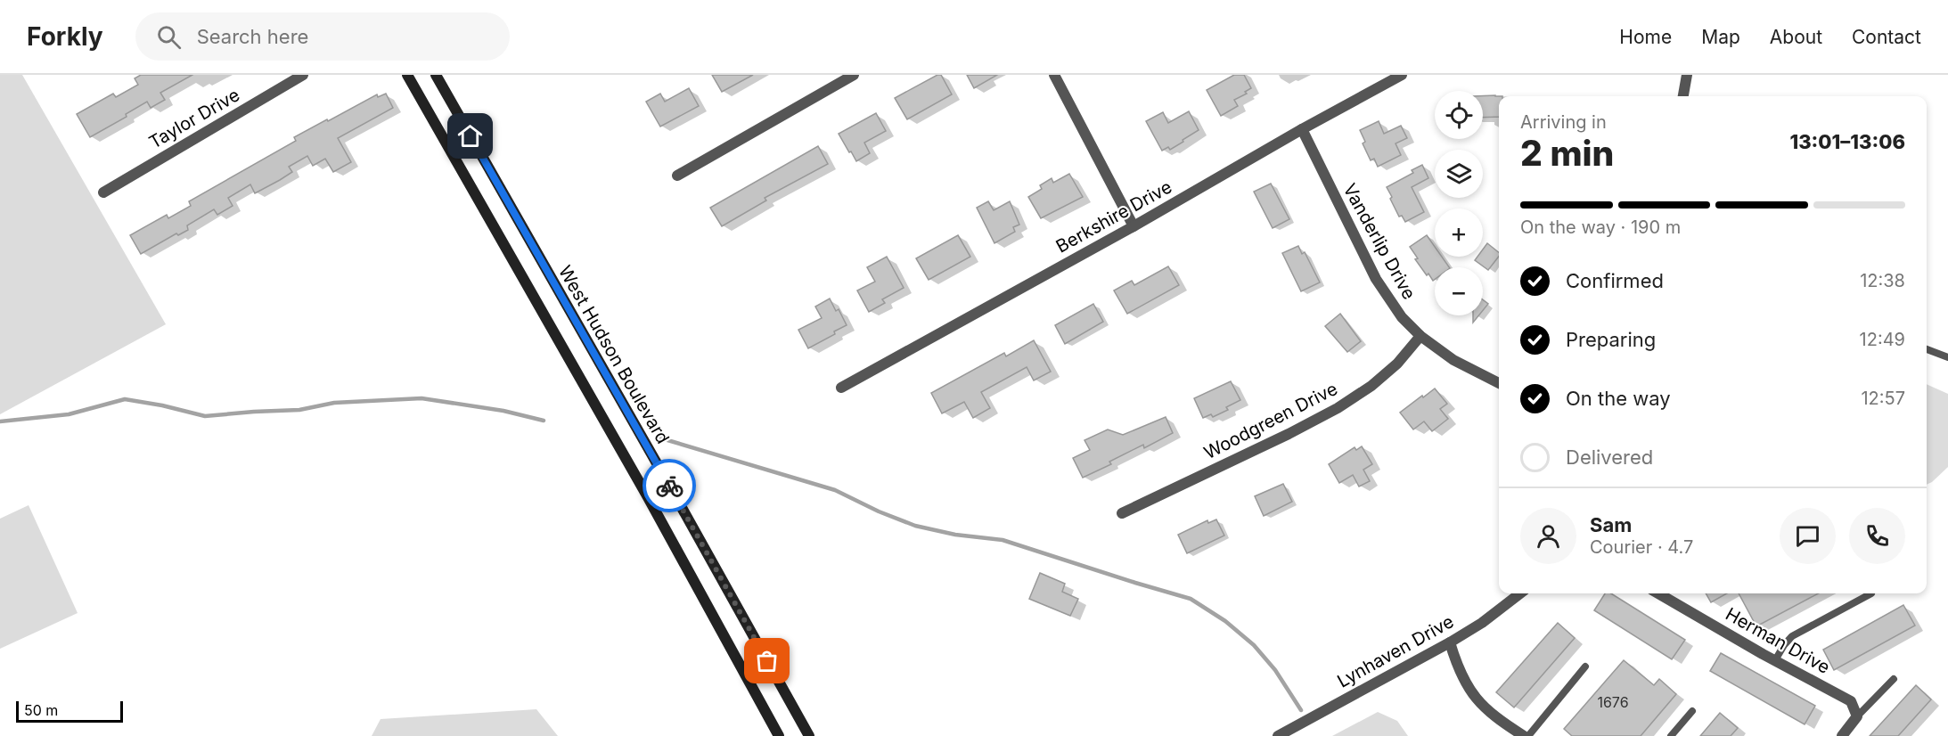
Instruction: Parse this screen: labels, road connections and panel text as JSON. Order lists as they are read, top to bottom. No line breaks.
{"streets":{"main road":["West Hudson Boulevard"],"street":["Taylor Drive","Berkshire Drive","Vanderlip Drive","Woodgreen Drive","Herman Drive","Lynhaven Drive"]},"crossings":[["Berkshire Drive","Vanderlip Drive"],["Vanderlip Drive","Woodgreen Drive"]],"house_numbers":["1676"],"scale_bar":"50 m","page":{"header":"Forkly","search":"Search here","nav":["Home","Map","About","Contact"],"map_buttons":["+","−"],"heading":["2 min","Arriving in","13:01–13:06"],"panel":["Sam","Courier · 4.7"],"bar":"On the way · 190 m","list":[["Confirmed","12:38"],["Preparing","12:49"],["On the way","12:57"],"Delivered"],"scale":"50 m"}}
